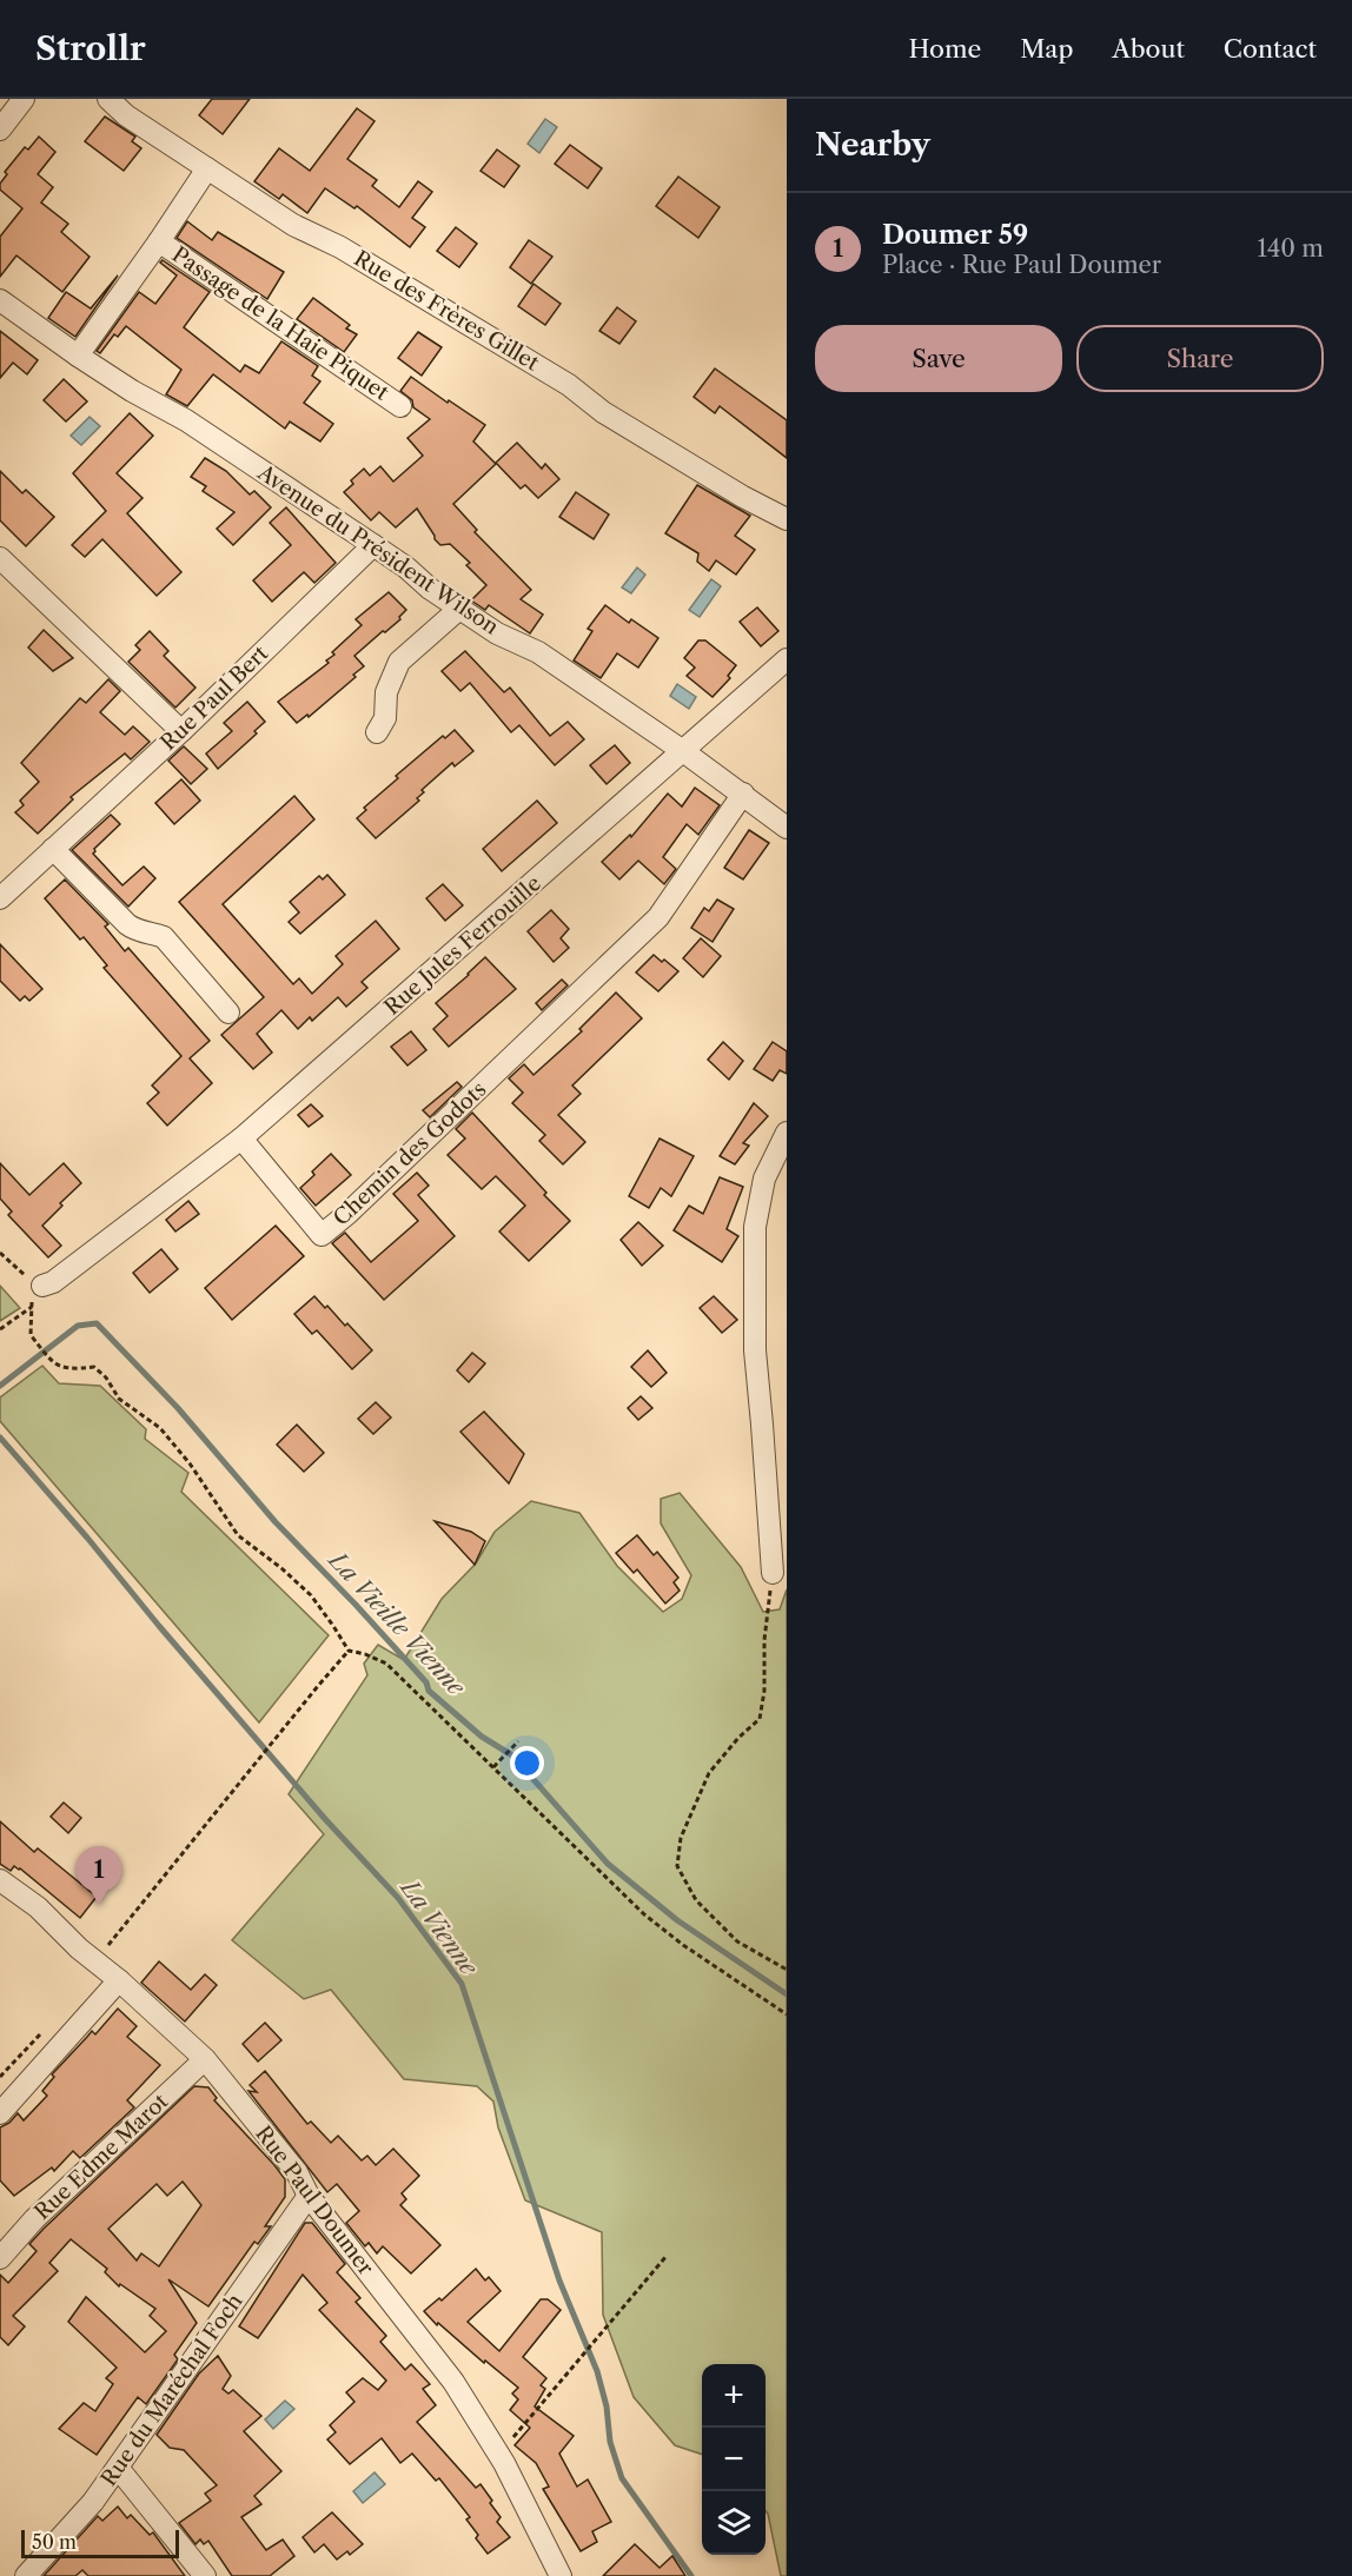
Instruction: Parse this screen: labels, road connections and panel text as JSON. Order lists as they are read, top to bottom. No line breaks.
{"streets":{"street":["Rue des Frères Gillet","Passage de la Haie Piquet","Avenue du Président Wilson","Rue Paul Bert","Rue Jules Ferrouille","Chemin des Godots","Rue Edme Marot","Rue Paul Doumer","Rue du Maréchal Foch"]},"crossings":[["Rue des Frères Gillet","Passage de la Haie Piquet"],["Passage de la Haie Piquet","Avenue du Président Wilson"],["Avenue du Président Wilson","Rue Paul Bert"],["Avenue du Président Wilson","Rue Jules Ferrouille"],["Avenue du Président Wilson","Chemin des Godots"],["Rue Jules Ferrouille","Chemin des Godots"],["Rue Edme Marot","Rue Paul Doumer"],["Rue Paul Doumer","Rue du Maréchal Foch"]],"water":["La Vieille Vienne","La Vienne"],"scale_bar":"50 m","page":{"header":"Strollr","nav":["Home","Map","About","Contact"],"heading":"Nearby","list":[{"mark":"1","name":"Doumer 59","note":"Place · Rue Paul Doumer","value":"140 m"}],"buttons":["Save","Share"],"pins":"1","map_buttons":["+","−"],"scale":"50 m"}}
